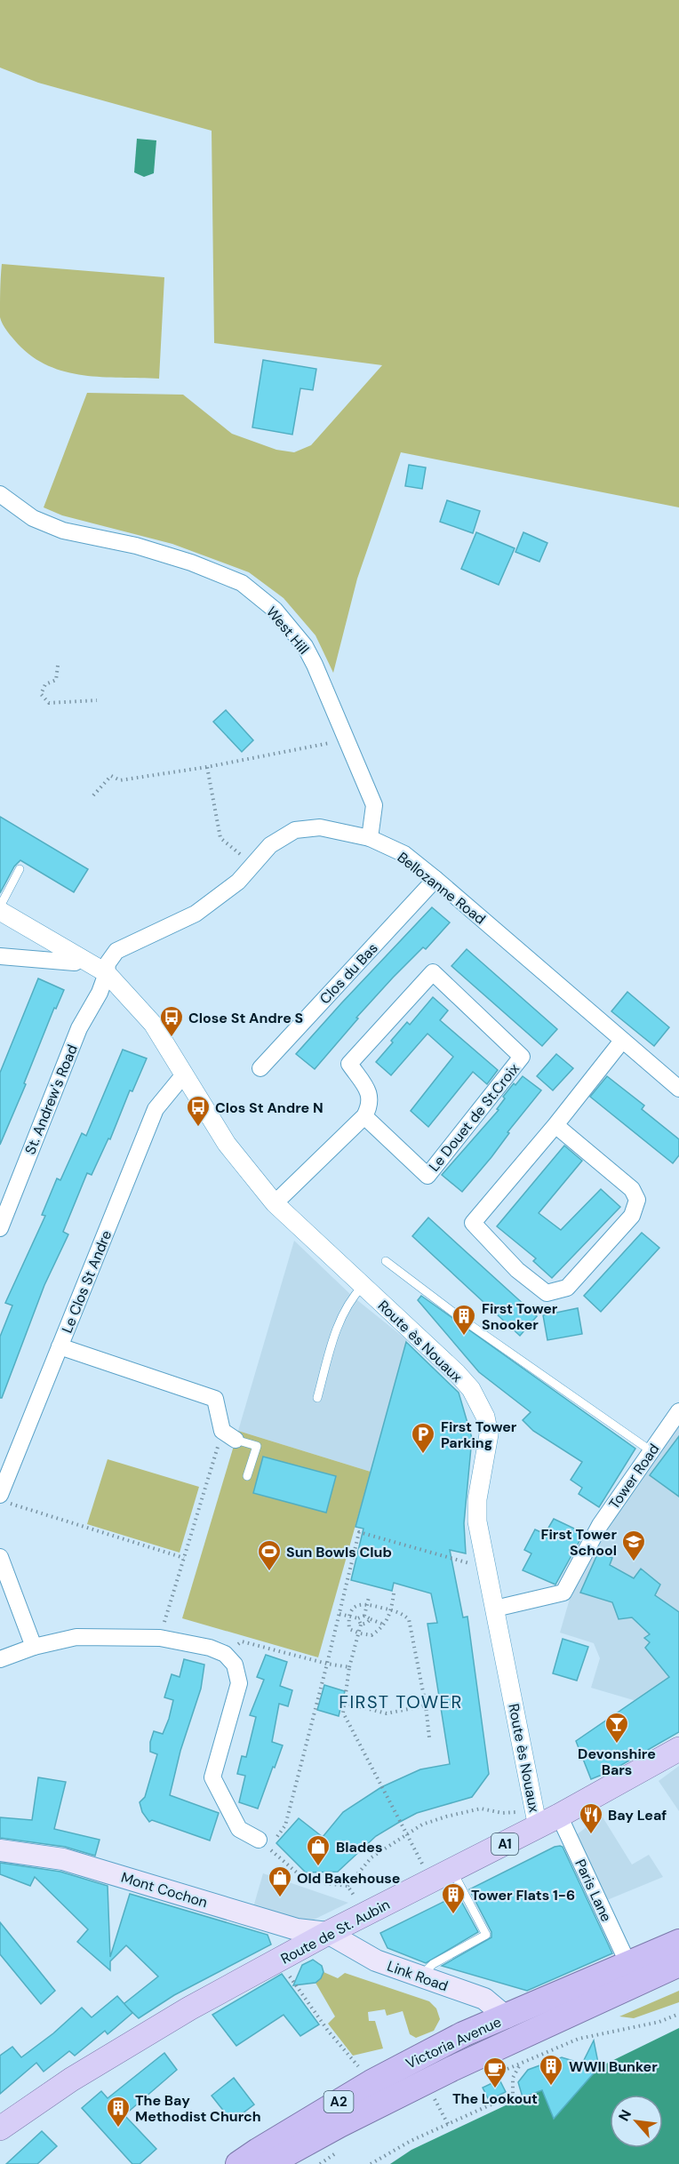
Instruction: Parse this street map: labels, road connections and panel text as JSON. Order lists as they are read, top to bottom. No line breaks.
{"streets":{"highway":["Victoria Avenue","A2"],"main road":["A1","Mont Cochon","Route de St. Aubin","Link Road"],"street":["West Hill","Bellozanne Road","Clos du Bas","St. Andrew's Road","Le Douet de St.Croix","Le Clos St Andre","Route ès Nouaux","Tower Road","Paris Lane"]},"crossings":[["West Hill","Bellozanne Road"],["Bellozanne Road","Clos du Bas"],["Bellozanne Road","St. Andrew's Road"],["Bellozanne Road","Route ès Nouaux"],["St. Andrew's Road","Route ès Nouaux"],["Le Clos St Andre","Route ès Nouaux"],["Route ès Nouaux","Tower Road"],["Route ès Nouaux","Route de St. Aubin"],["Mont Cochon","Route de St. Aubin"],["Mont Cochon","Link Road"],["Paris Lane","Route de St. Aubin"],["Paris Lane","Victoria Avenue"],["Route de St. Aubin","Link Road"],["Link Road","Victoria Avenue"]],"districts":["FIRST TOWER"],"places":{"bus stop":["Close St Andre S","Clos St Andre N"],"building":["First Tower Snooker","Tower Flats 1-6","WWII Bunker","The Bay Methodist Church"],"parking":["First Tower Parking"],"school or university":["First Tower School"],"sports":["Sun Bowls Club"],"bar":["Devonshire Bars"],"restaurant":["Bay Leaf"],"shop":["Blades","Old Bakehouse"],"cafe":["The Lookout"]},"north":"top left"}
